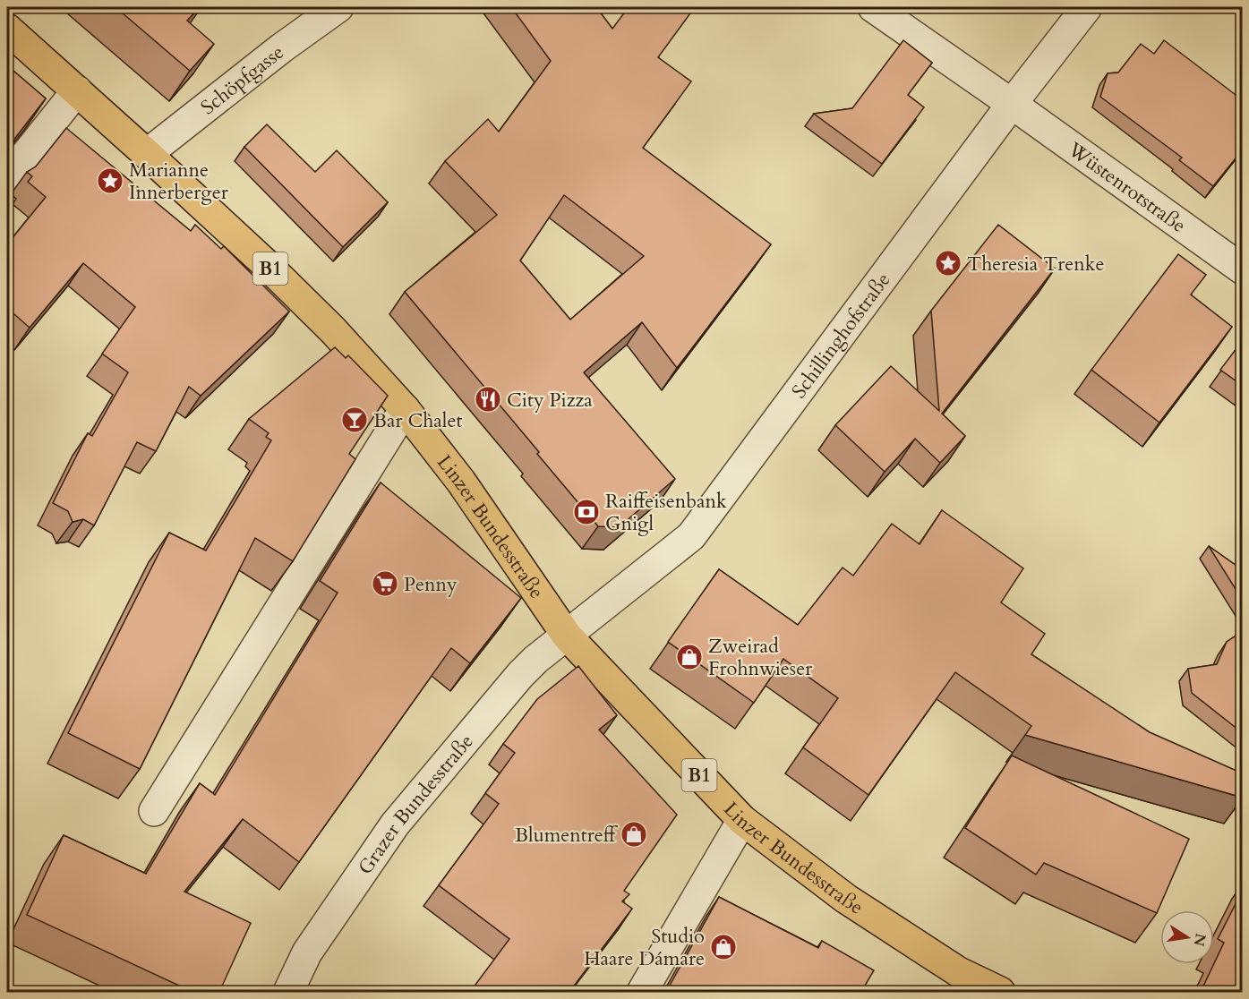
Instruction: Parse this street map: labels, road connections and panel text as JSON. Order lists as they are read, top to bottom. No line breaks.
{"streets":{"main road":["B1","Linzer Bundesstraße"],"street":["Schöpfgasse","Wüstenrotstraße","Schillinghofstraße","Grazer Bundesstraße"]},"crossings":[["Schöpfgasse","Linzer Bundesstraße"],["Wüstenrotstraße","Schillinghofstraße"],["Schillinghofstraße","Linzer Bundesstraße"],["Schillinghofstraße","Grazer Bundesstraße"],["Linzer Bundesstraße","Grazer Bundesstraße"]],"places":{"place":["Marianne Innerberger","Theresia Trenke"],"restaurant":["City Pizza"],"bar":["Bar Chalet"],"bank":["Raiffeisenbank Gnigl"],"supermarket":["Penny"],"shop":["Zweirad Frohnwieser","Blumentreff","Studio Haare Dámare"]},"north":"right"}
